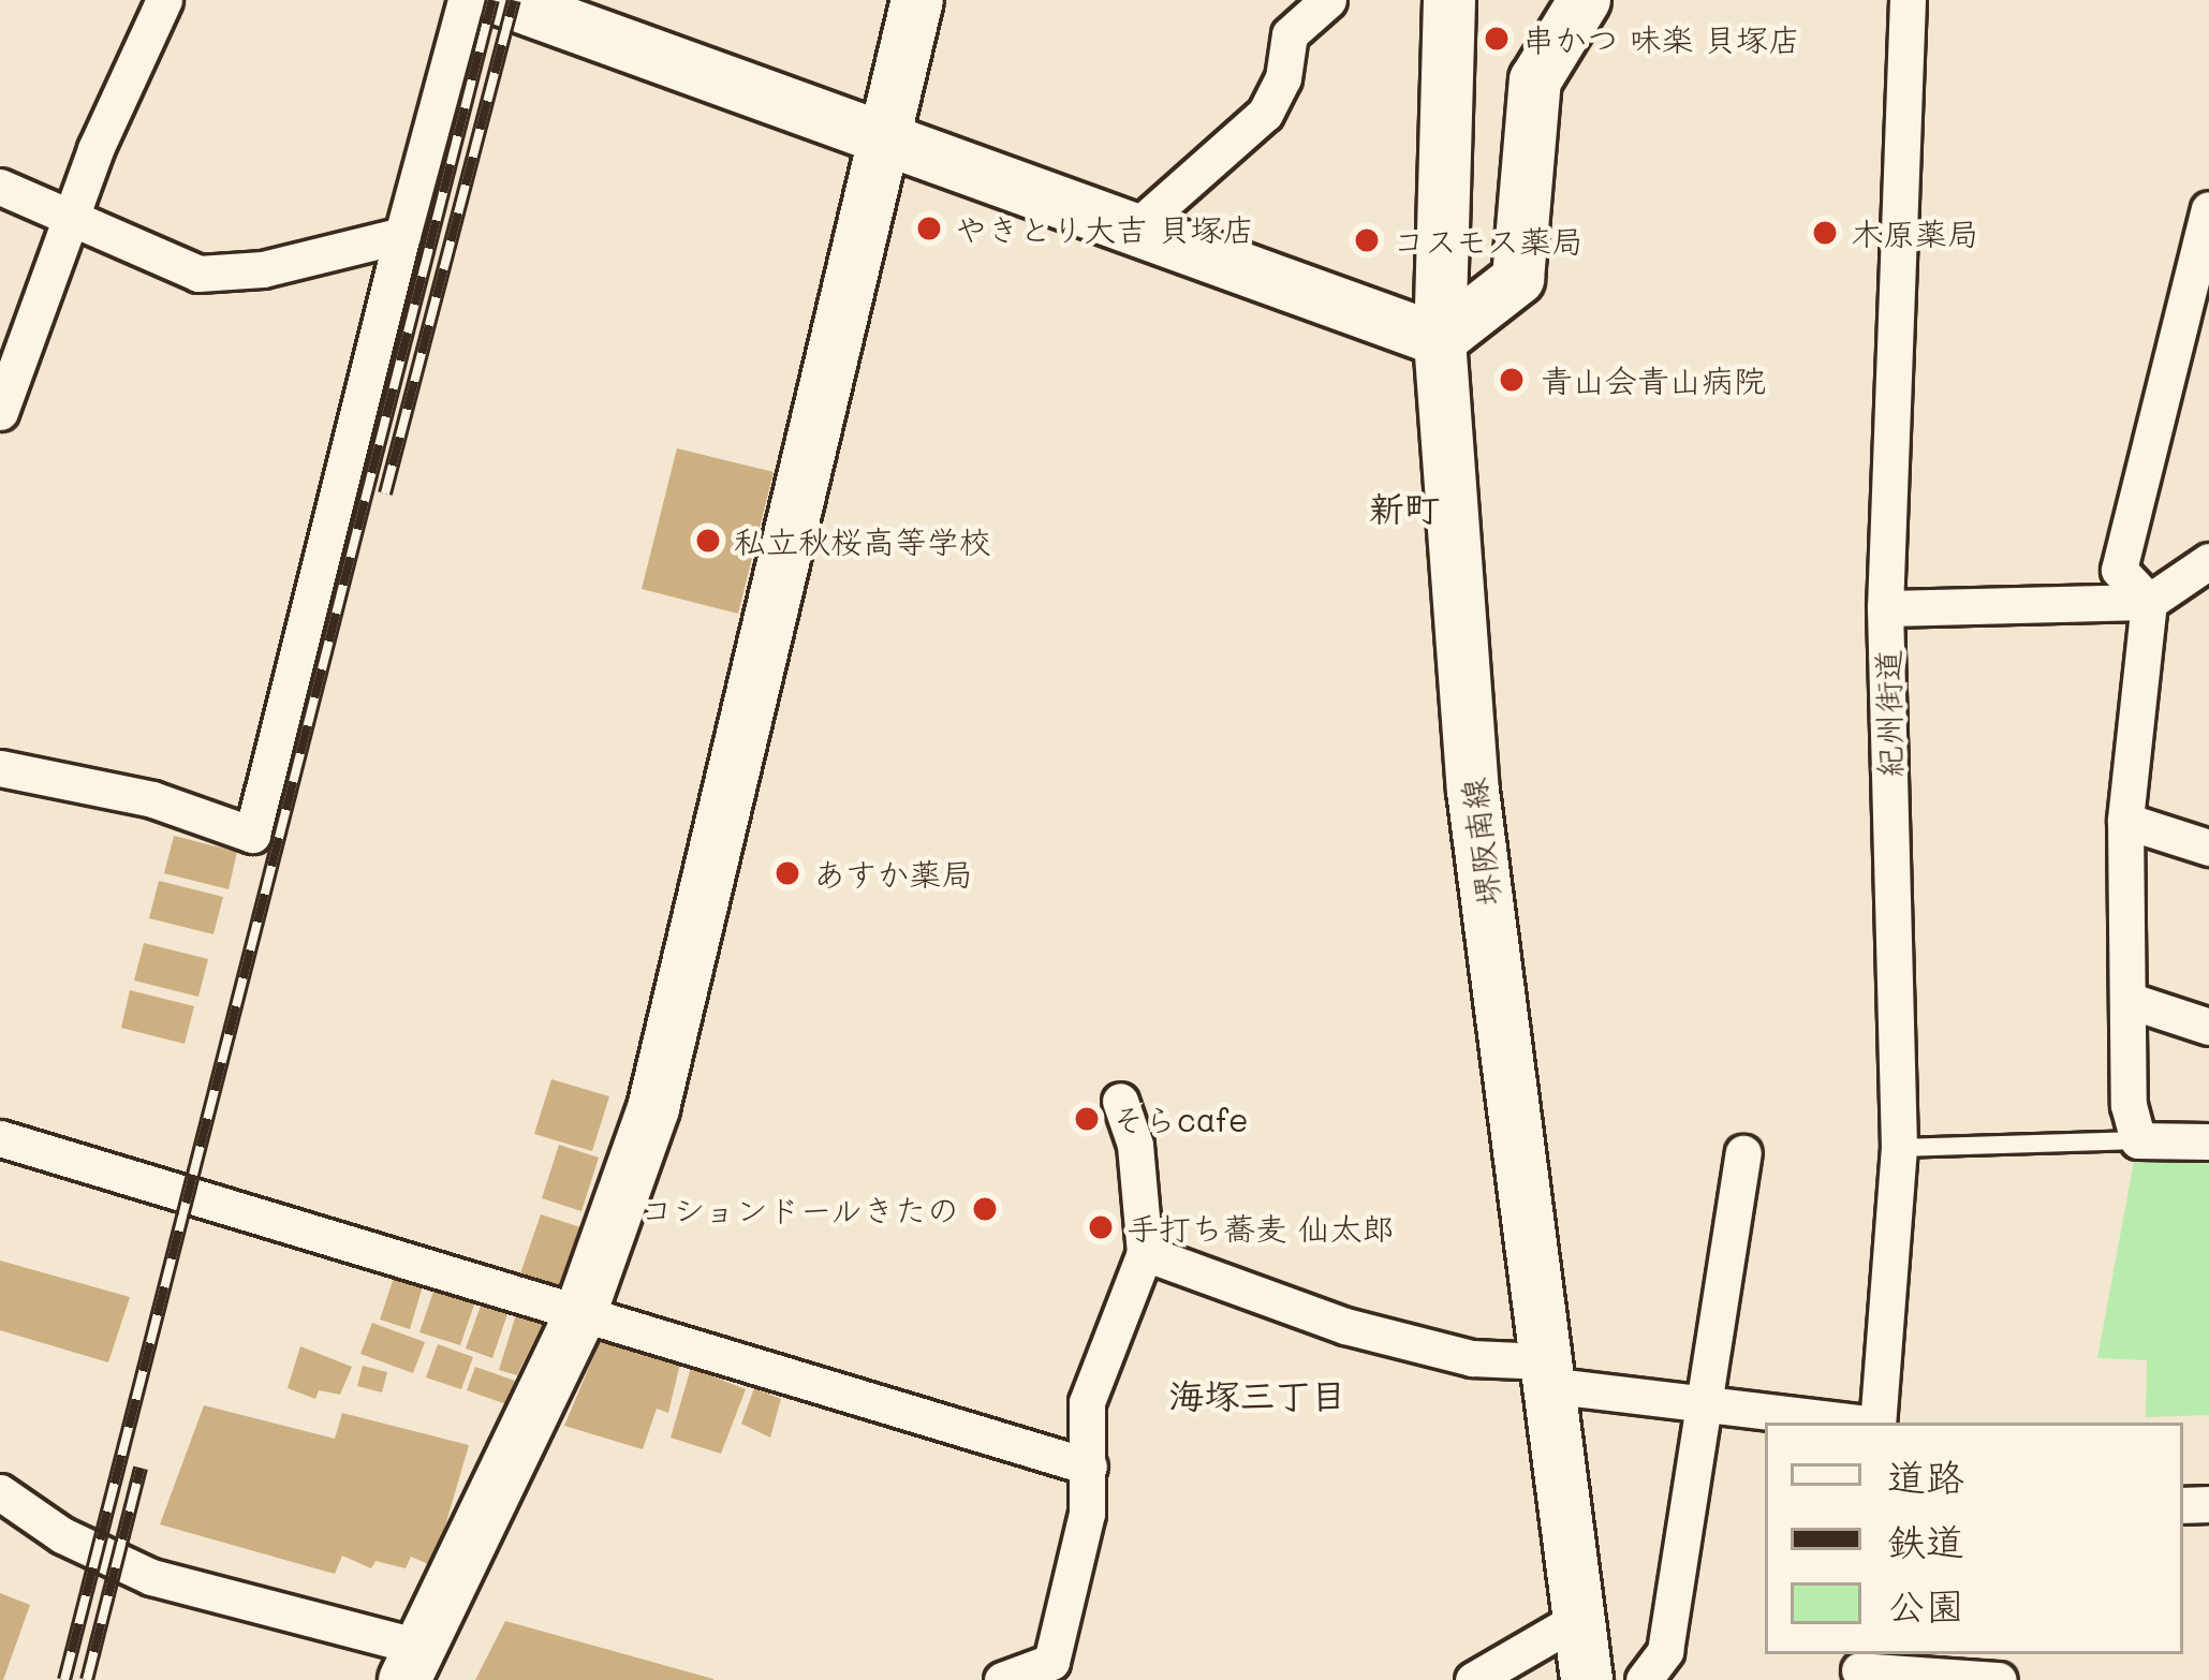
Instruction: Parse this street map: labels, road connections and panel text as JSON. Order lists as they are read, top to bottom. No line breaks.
{"streets":{"street":["紀州街道","堺阪南線"]},"districts":["新町","海塚三丁目"],"places":["串かつ 味楽 貝塚店","やきとり大吉 貝塚店","木原薬局","コスモス薬局","青山会青山病院","私立秋桜高等学校","あすか薬局","そらcafe","コションドールきたの","手打ち蕎麦 仙太郎"],"legend":["道路","鉄道","公園"]}
